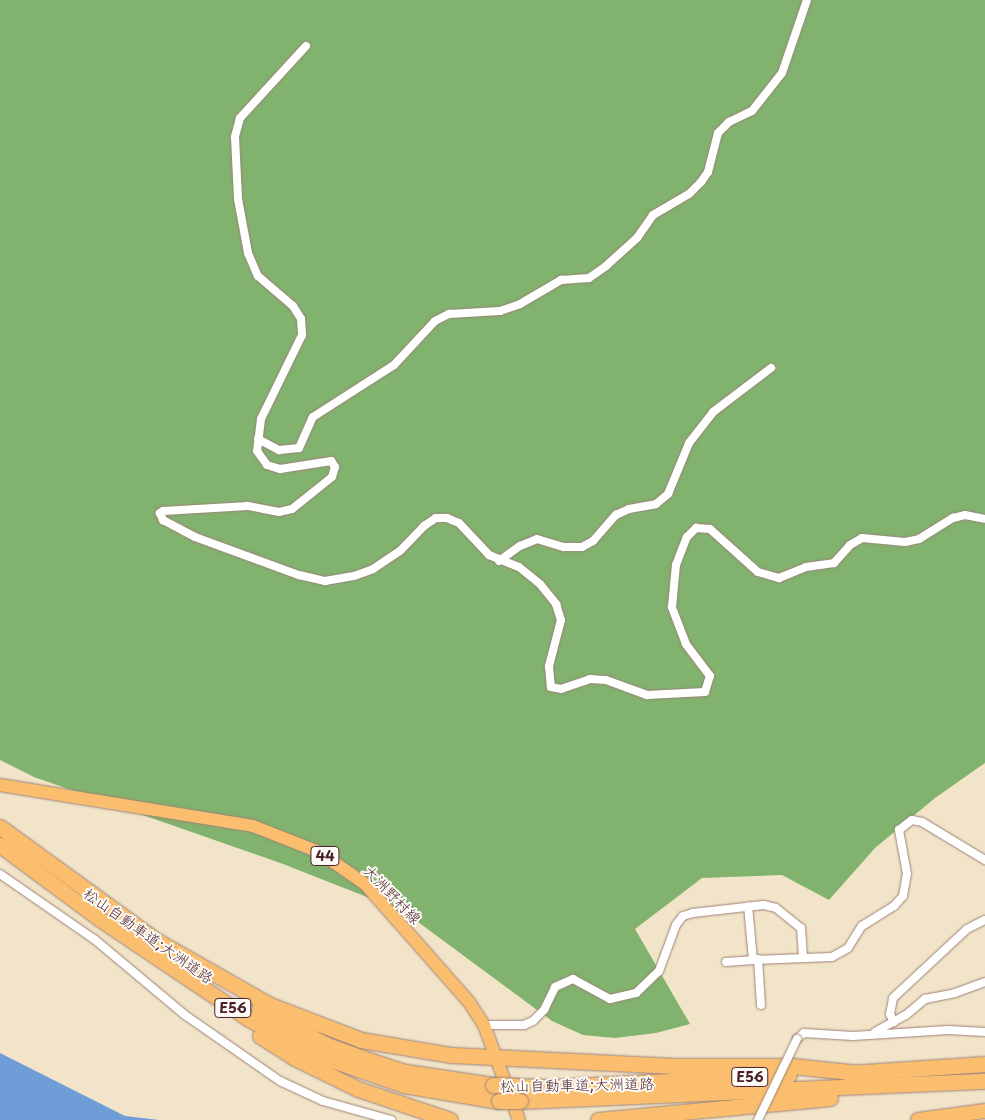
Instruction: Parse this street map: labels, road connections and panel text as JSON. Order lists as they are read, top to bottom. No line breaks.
{"streets":{"highway":["松山自動車道;大洲道路","E56"],"main road":["44","大洲野村線"]}}
